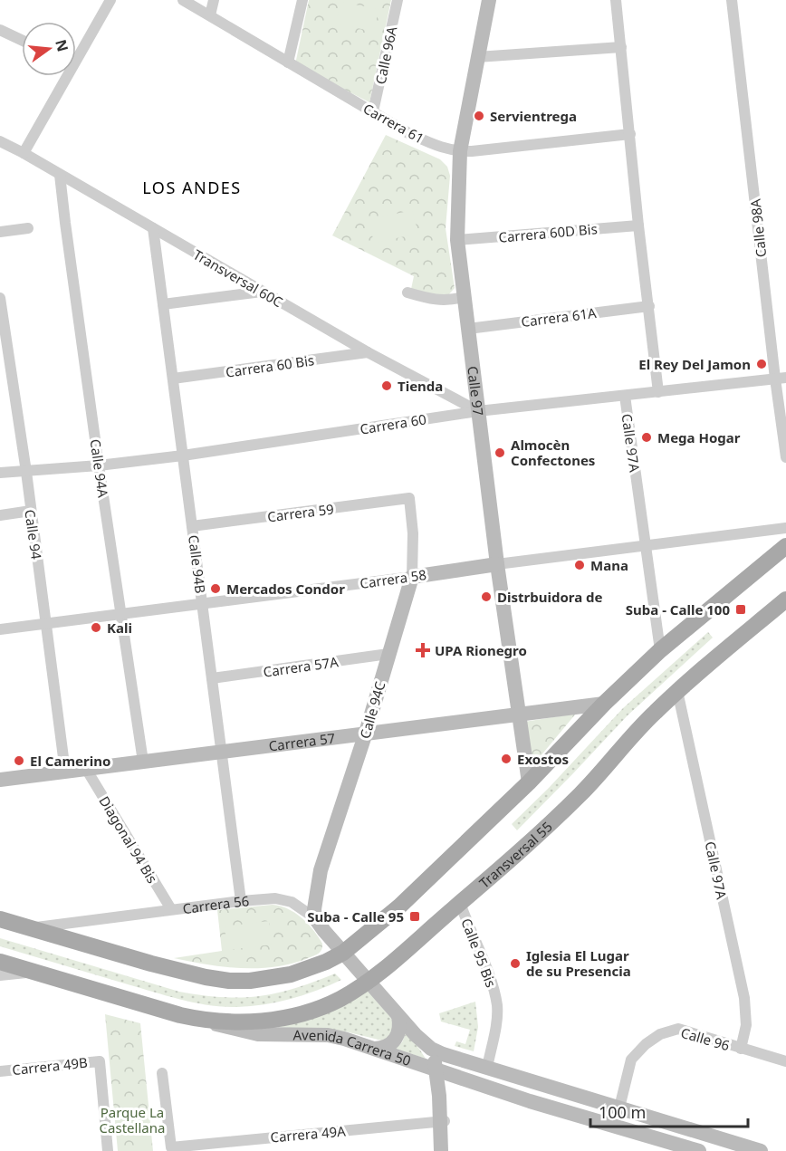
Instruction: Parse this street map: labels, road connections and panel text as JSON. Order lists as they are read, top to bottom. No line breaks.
{"streets":{"main road":["Transversal 55","Avenida Carrera 50"],"street":["Calle 96A","Carrera 61","Calle 98A","Carrera 60D Bis","Transversal 60C","Carrera 61A","Carrera 60 Bis","Calle 97","Carrera 60","Calle 97A","Calle 94A","Carrera 59","Calle 94","Calle 94B","Carrera 58","Carrera 57A","Calle 94C","Carrera 57","Diagonal 94 Bis","Carrera 56","Calle 95 Bis","Calle 96","Carrera 49B","Carrera 49A"]},"crossings":[["Calle 96A","Carrera 61"],["Carrera 61","Calle 97"],["Calle 98A","Carrera 60"],["Carrera 60D Bis","Calle 97"],["Transversal 60C","Carrera 60 Bis"],["Transversal 60C","Calle 97"],["Transversal 60C","Carrera 60"],["Transversal 60C","Calle 94A"],["Transversal 60C","Calle 94B"],["Carrera 61A","Calle 97"],["Carrera 60 Bis","Calle 94B"],["Calle 97","Carrera 60"],["Calle 97","Carrera 58"],["Calle 97","Carrera 57"],["Carrera 60","Calle 97A"],["Carrera 60","Calle 94A"],["Carrera 60","Calle 94"],["Carrera 60","Calle 94B"],["Calle 97A","Carrera 58"],["Calle 97A","Transversal 55"],["Calle 97A","Calle 96"],["Calle 94A","Carrera 58"],["Calle 94A","Carrera 57"],["Carrera 59","Calle 94B"],["Carrera 59","Calle 94C"],["Calle 94","Carrera 58"],["Calle 94","Carrera 57"],["Calle 94B","Carrera 58"],["Calle 94B","Carrera 57A"],["Calle 94B","Carrera 57"],["Calle 94B","Carrera 56"],["Carrera 58","Calle 94C"],["Carrera 57A","Calle 94C"],["Calle 94C","Carrera 57"],["Calle 94C","Carrera 56"],["Carrera 57","Diagonal 94 Bis"],["Diagonal 94 Bis","Carrera 56"],["Transversal 55","Carrera 56"],["Transversal 55","Calle 95 Bis"],["Transversal 55","Avenida Carrera 50"],["Carrera 56","Avenida Carrera 50"],["Calle 95 Bis","Avenida Carrera 50"],["Calle 96","Avenida Carrera 50"]],"districts":["LOS ANDES"],"parks":["Parque La Castellana"],"places":{"other":["Servientrega","El Rey Del Jamon","Tienda","Mega Hogar","Almocèn Confectones","Mana","Mercados Condor","Distrbuidora de","Kali","Exostos","El Camerino","Iglesia El Lugar de su Presencia"],"transit":["Suba - Calle 100","Suba - Calle 95"],"health":["UPA Rionegro"]},"scale_bar":"100 m","north":"right"}
